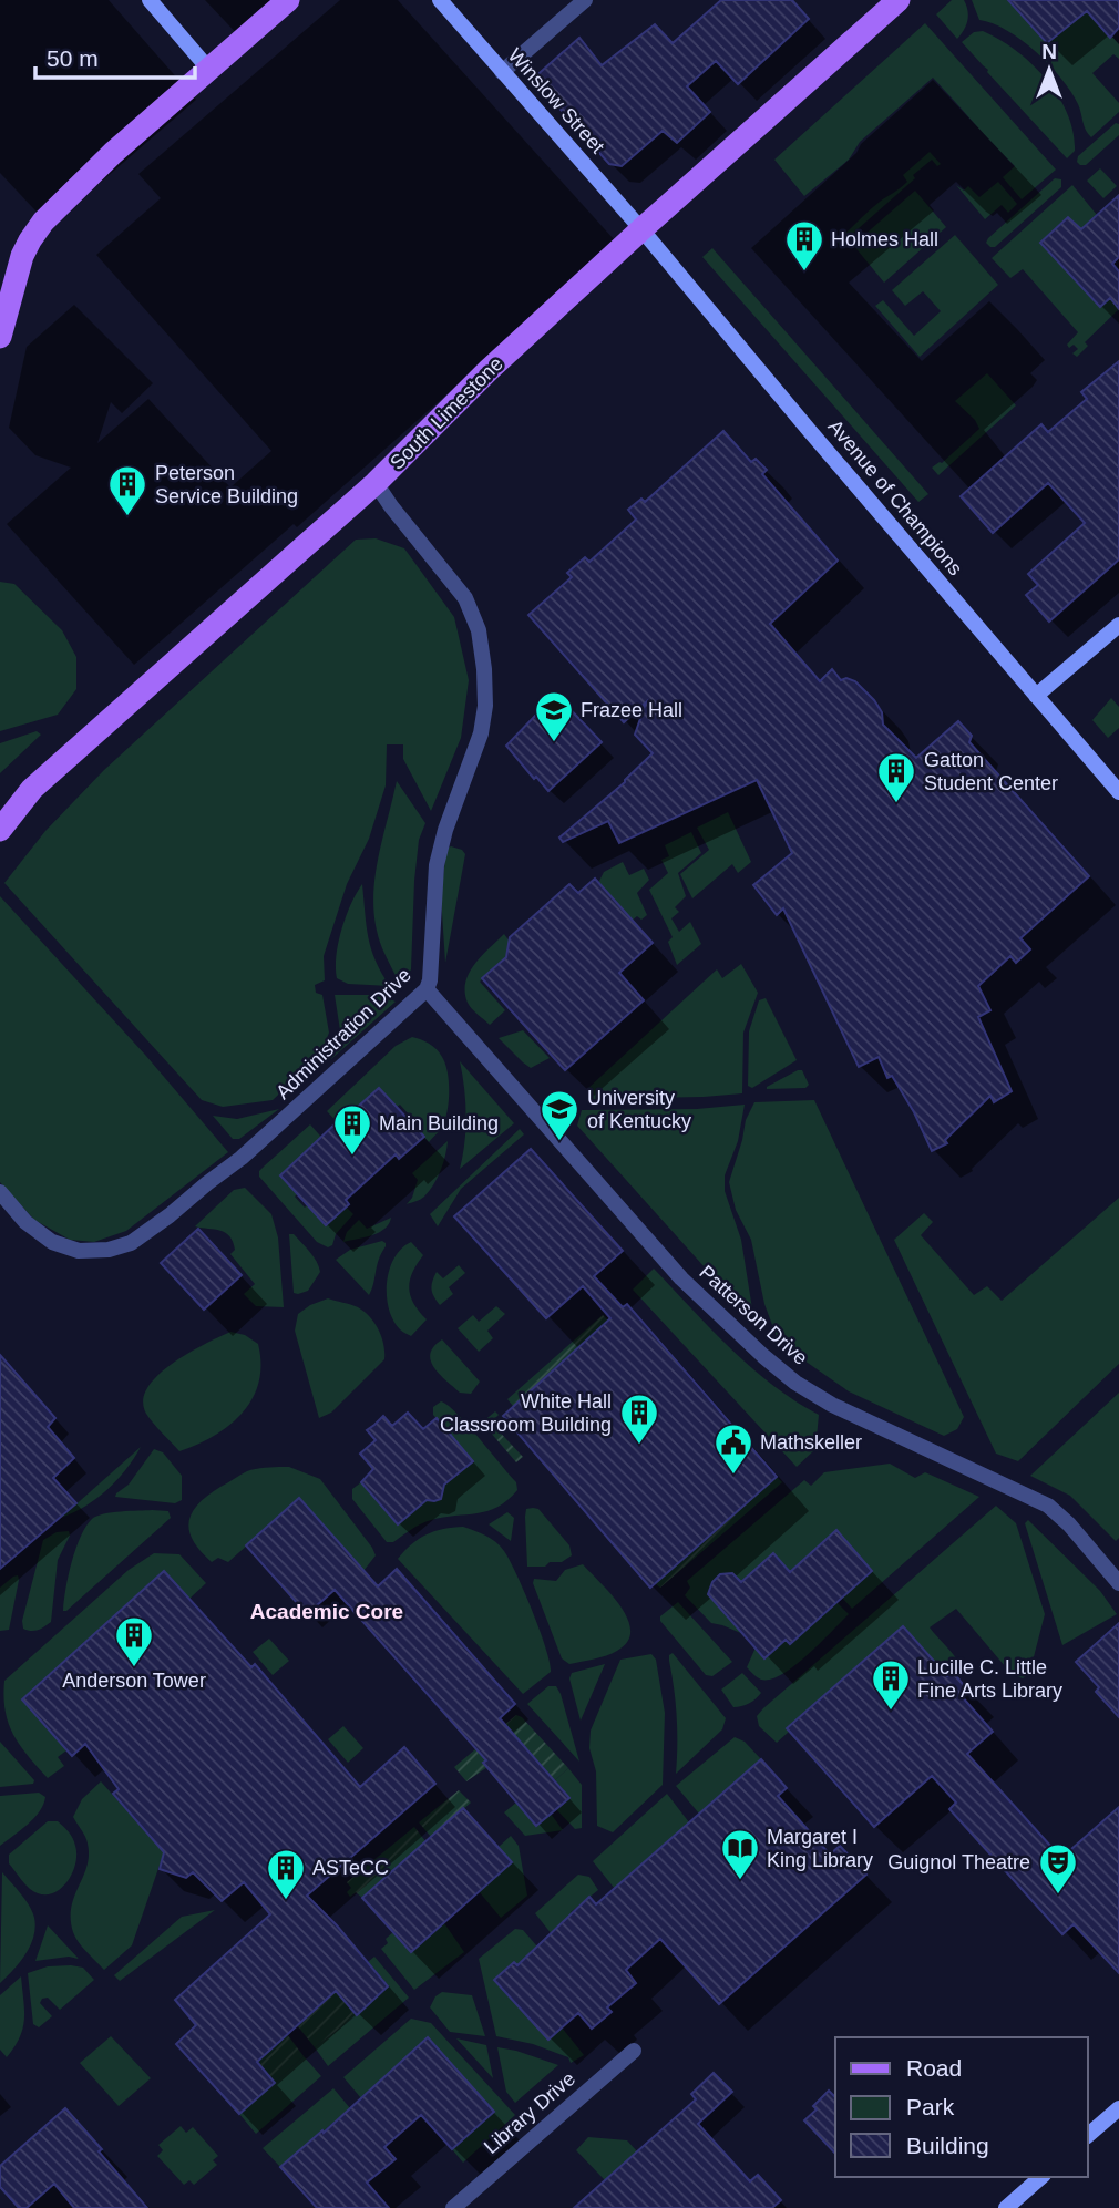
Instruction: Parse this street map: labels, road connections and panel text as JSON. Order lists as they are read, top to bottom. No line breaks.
{"streets":{"main road":["Winslow Street","South Limestone","Avenue of Champions"],"street":["Administration Drive","Patterson Drive","Library Drive"]},"crossings":[["Winslow Street","South Limestone"],["Winslow Street","Avenue of Champions"],["South Limestone","Avenue of Champions"],["South Limestone","Administration Drive"],["Administration Drive","Patterson Drive"]],"districts":["Academic Core"],"places":{"building":["Holmes Hall","Peterson Service Building","Gatton Student Center","Main Building","White Hall Classroom Building","Anderson Tower","Lucille C. Little Fine Arts Library","ASTeCC"],"school or university":["Frazee Hall","University of Kentucky"],"public building":["Mathskeller"],"library":["Margaret I King Library"],"theatre":["Guignol Theatre"]},"legend":["Road","Park","Building"],"scale_bar":"50 m","north":"top"}
